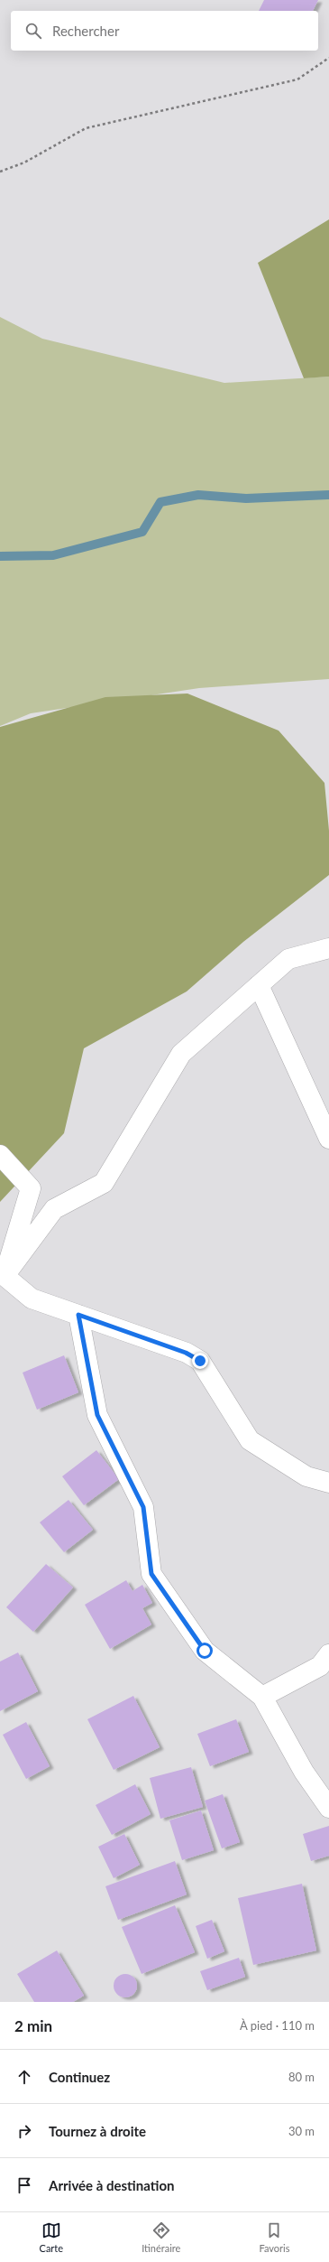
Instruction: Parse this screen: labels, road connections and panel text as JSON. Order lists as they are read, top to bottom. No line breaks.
{"page":{"search":"Rechercher","heading":["2 min","À pied · 110 m"],"list":[["Continuez","80 m"],["Tournez à droite","30 m"],"Arrivée à destination"],"nav":["Carte","Itinéraire","Favoris"]}}
